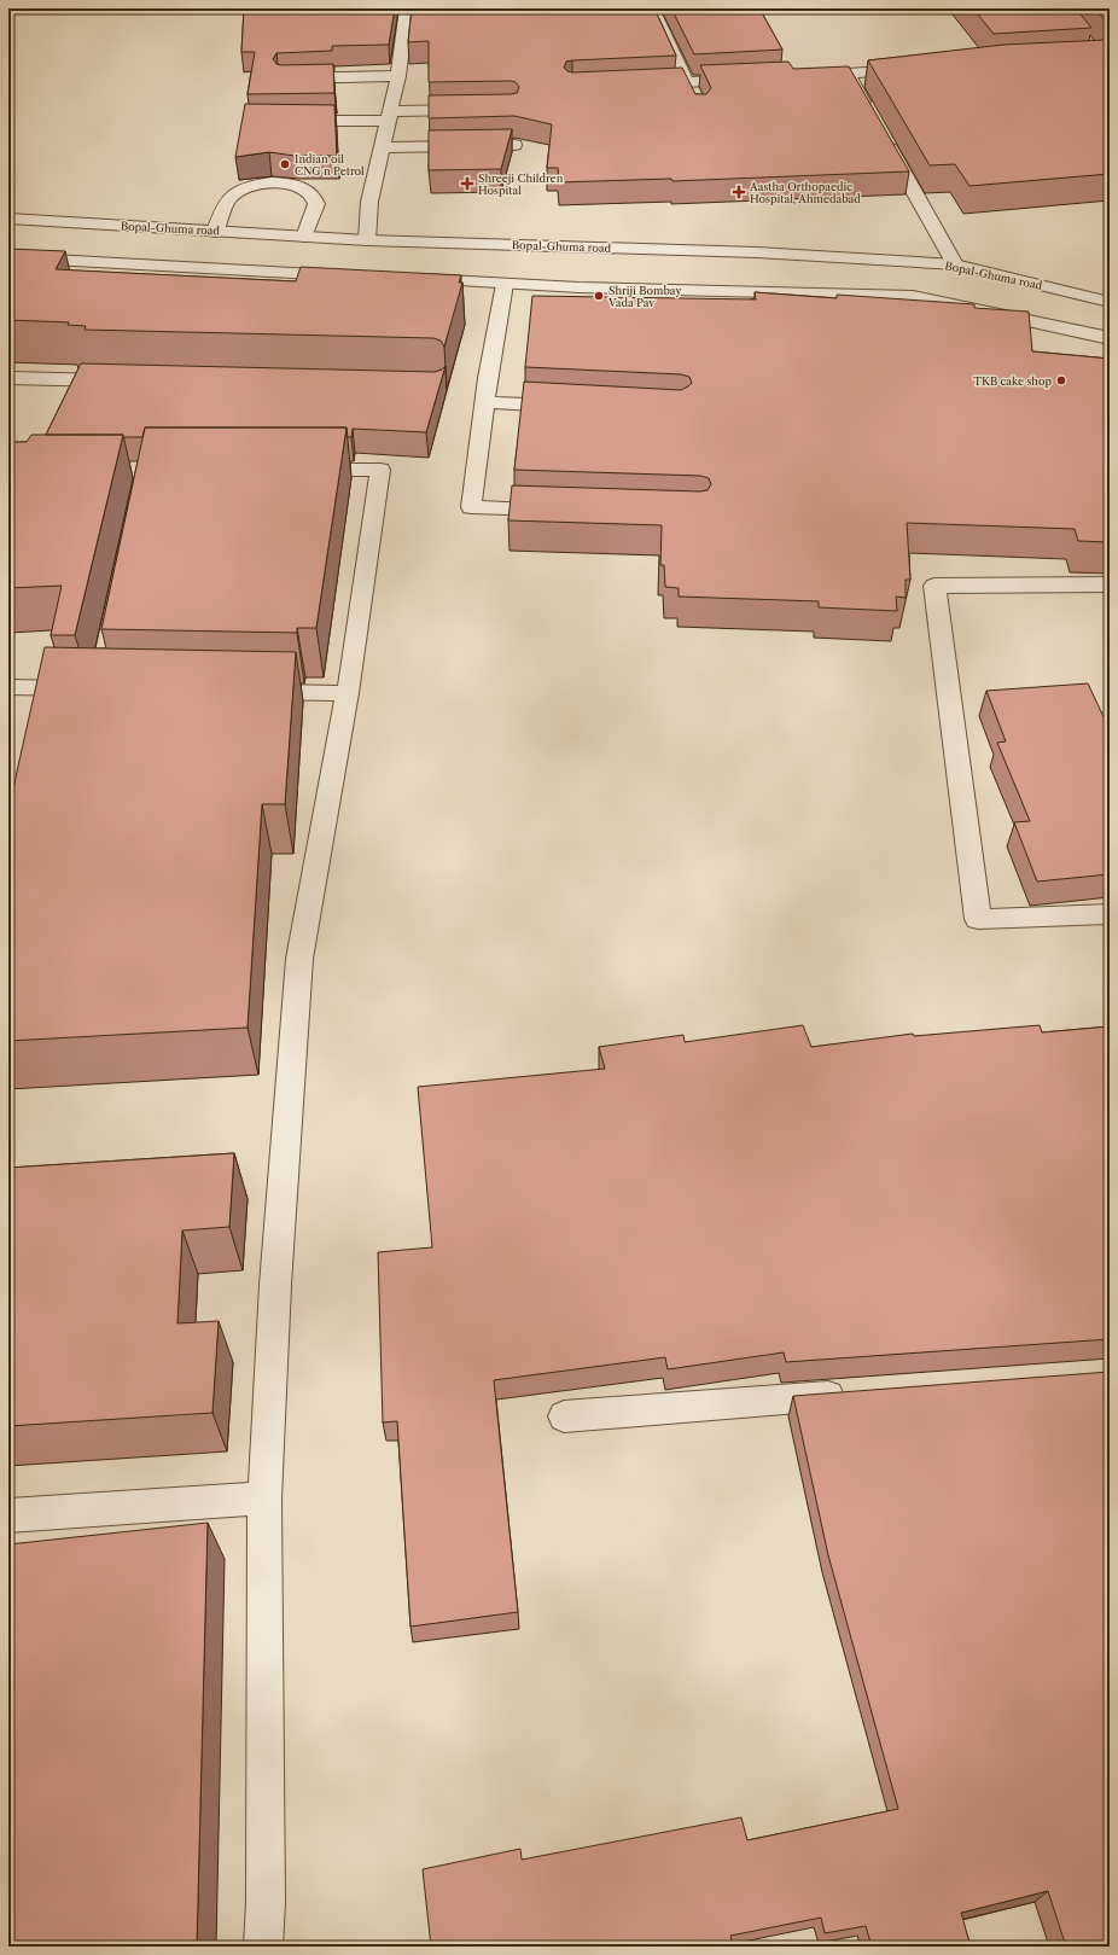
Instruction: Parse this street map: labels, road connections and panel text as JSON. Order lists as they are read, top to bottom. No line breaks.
{"streets":{"street":["Bopal-Ghuma road"]},"places":{"other":["Indian oil CNG n Petrol","Shriji Bombay Vada Pav","TKB cake shop"],"health":["Shreeji Children Hospital","Aastha Orthopaedic Hospital, Ahmedabad"]}}
